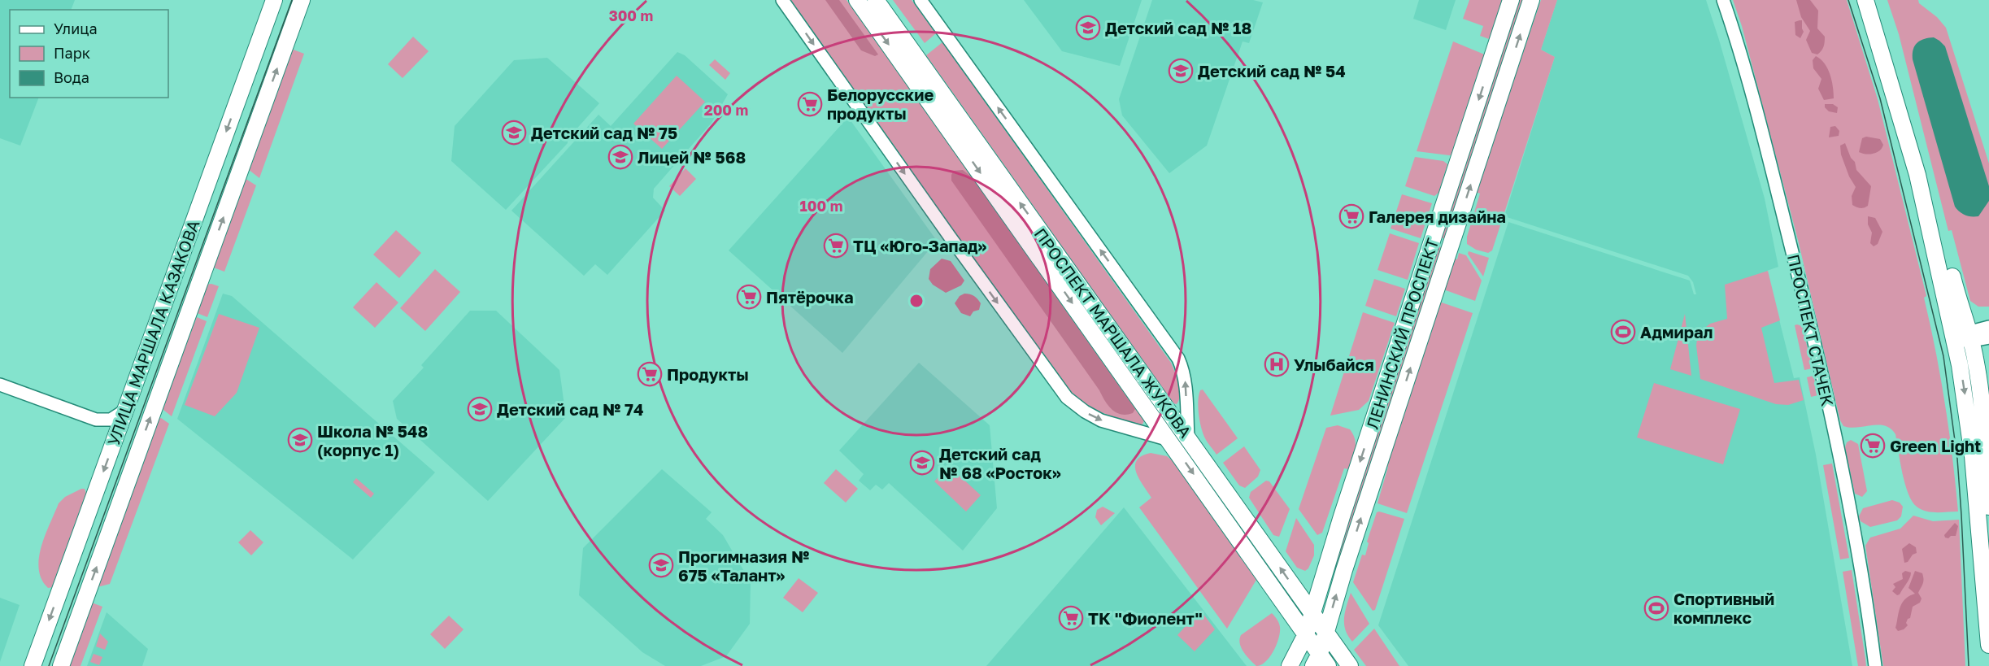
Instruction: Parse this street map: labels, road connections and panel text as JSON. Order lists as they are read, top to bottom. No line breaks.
{"streets":{"main road":["УЛИЦА МАРШАЛА КАЗАКОВА","ПРОСПЕКТ МАРШАЛА ЖУКОВА","ЛЕНИНСКИЙ ПРОСПЕКТ"],"street":["ПРОСПЕКТ СТАЧЕК"]},"crossings":[["ПРОСПЕКТ МАРШАЛА ЖУКОВА","ЛЕНИНСКИЙ ПРОСПЕКТ"]],"places":{"school or university":["Детский сад № 18","Детский сад № 54","Детский сад № 75","Лицей № 568","Детский сад № 74","Школа № 548 (корпус 1)","Детский сад № 68 «Росток»","Прогимназия № 675 «Талант»"],"supermarket":["Белорусские продукты","Галерея дизайна","ТЦ «Юго-Запад»","Пятёрочка","Продукты","Green Light","ТК \"Фиолент\""],"sports":["Адмирал","Спортивный комплекс"],"hospital":["Улыбайся"]},"legend":["Улица","Парк","Вода"],"rings":["300 m","200 m","100 m"]}
